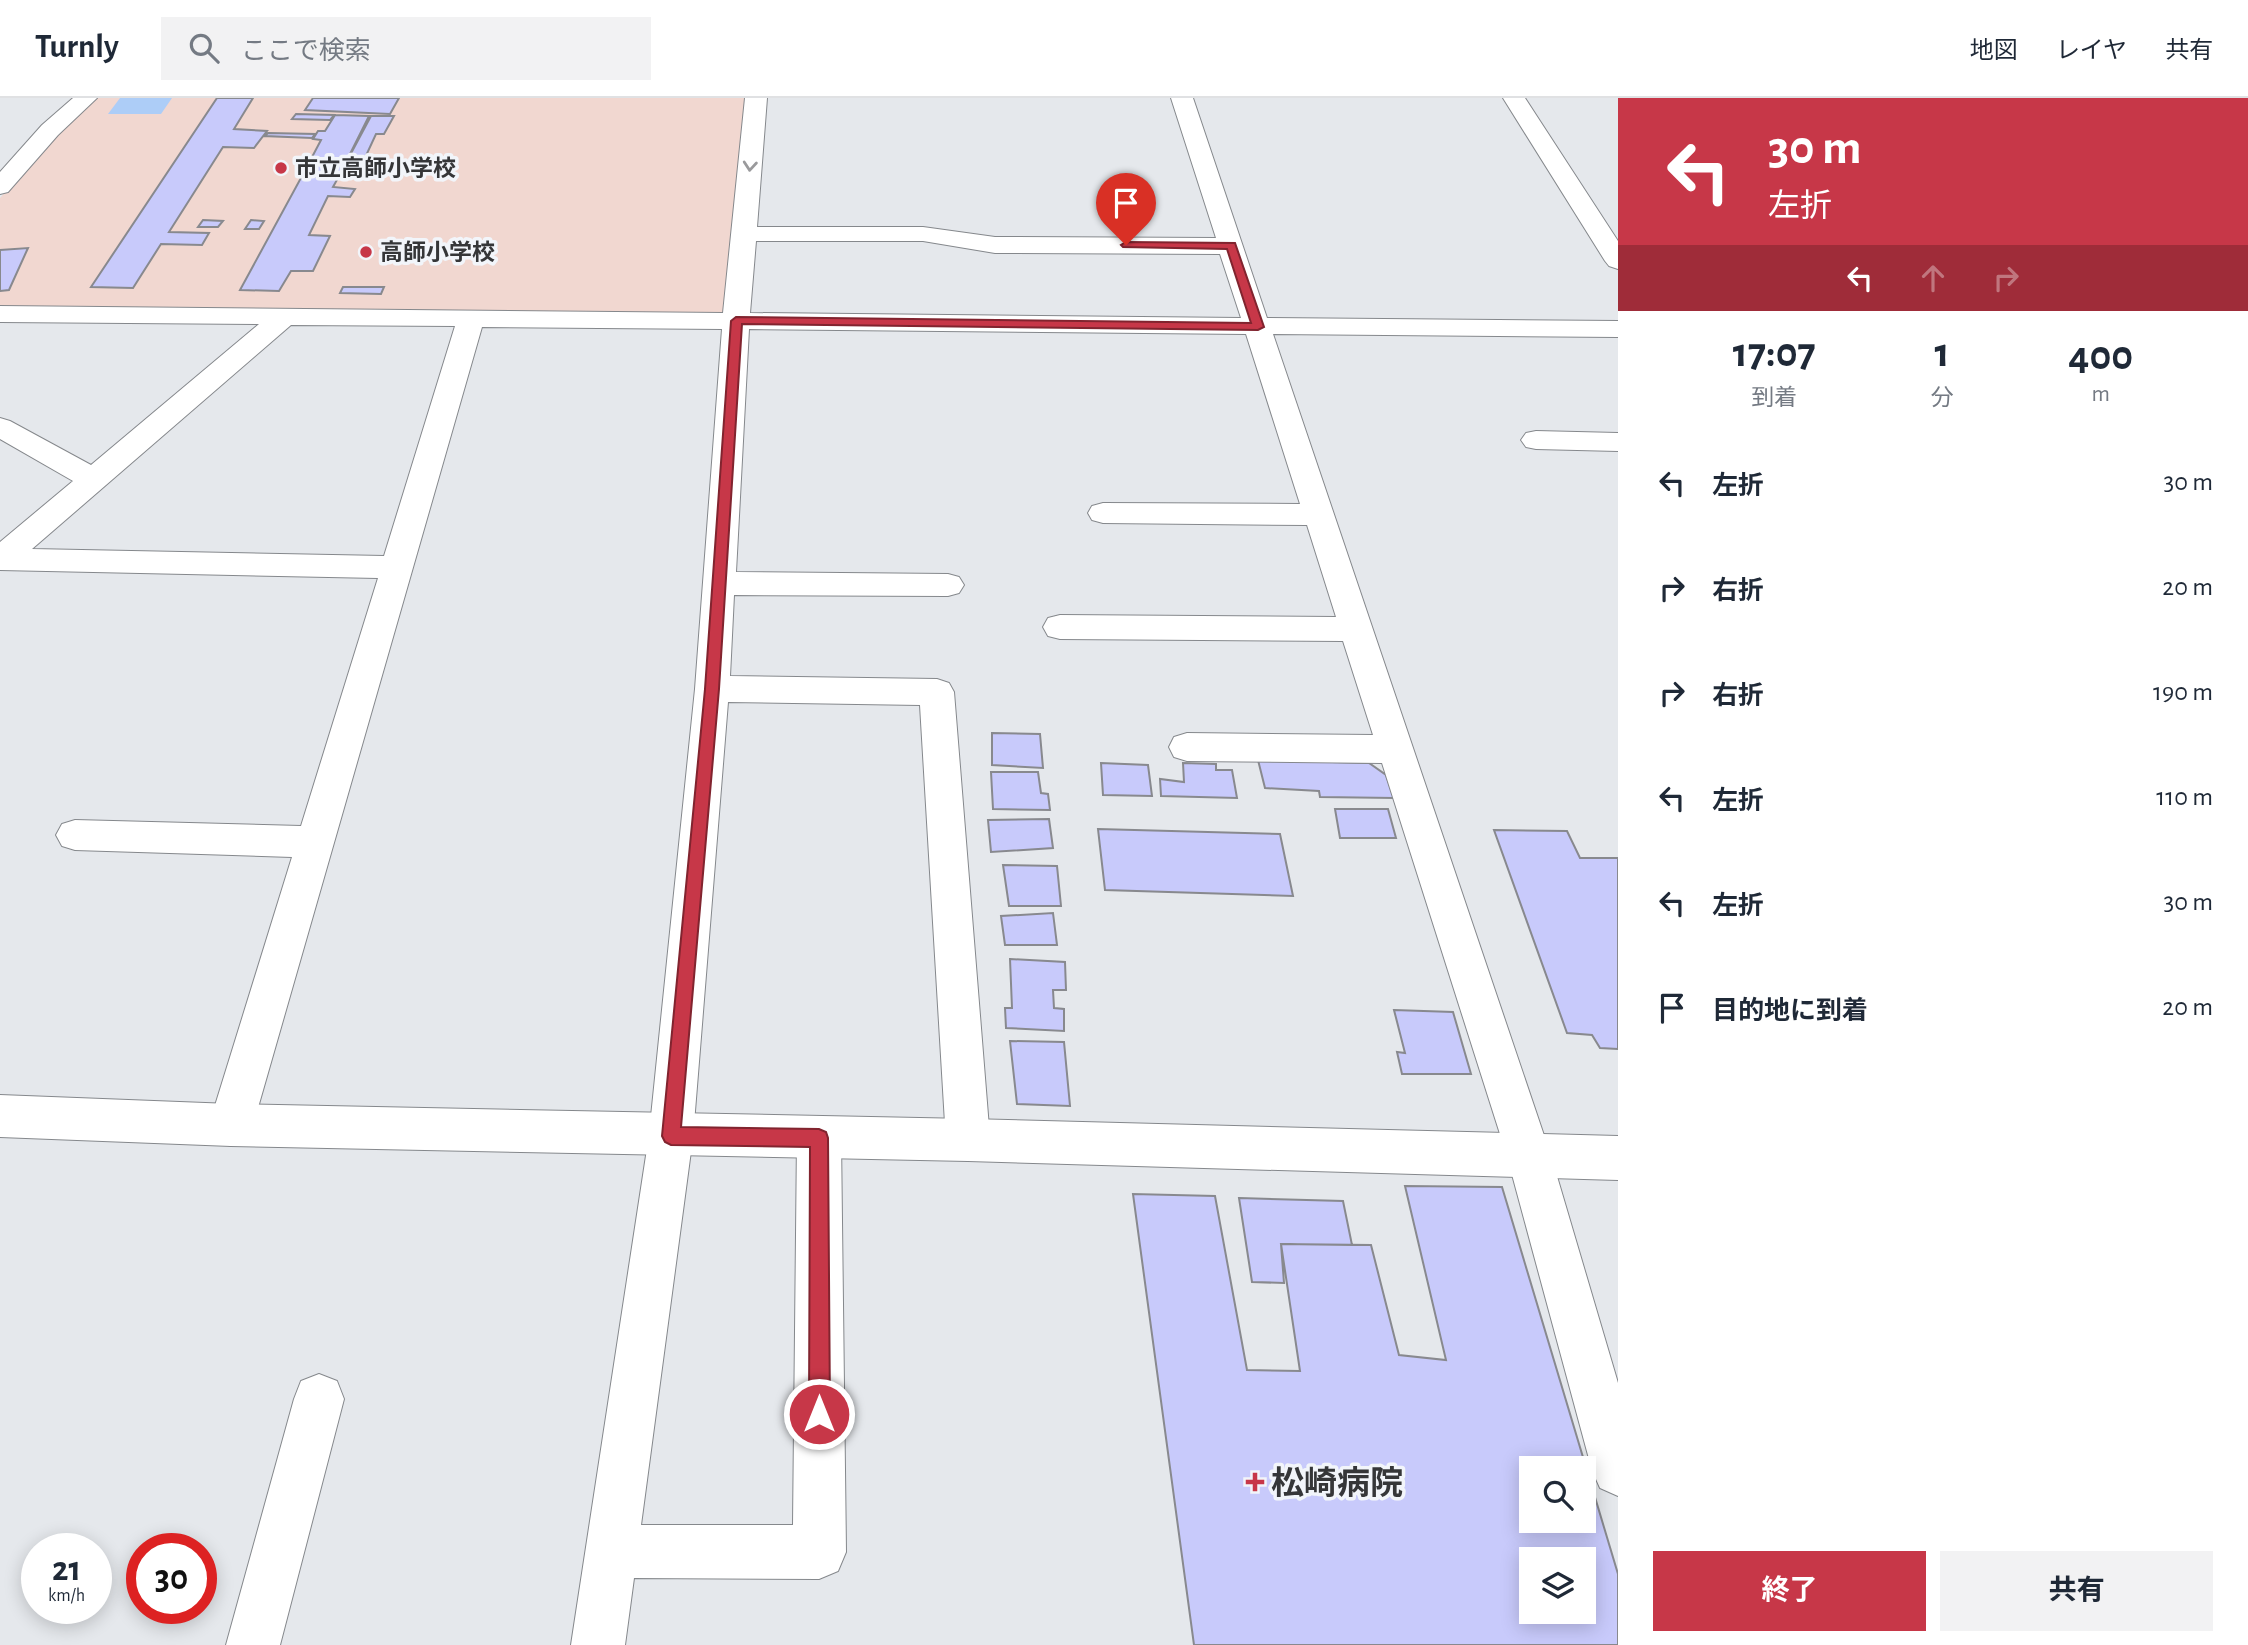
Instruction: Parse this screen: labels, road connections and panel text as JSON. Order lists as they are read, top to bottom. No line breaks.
{"places":{"other":["市立高師小学校","高師小学校"],"health":["松崎病院"]},"page":{"header":"Turnly","search":"ここで検索","nav":["地図","レイヤ","共有"],"turn":["30 m","左折"],"eta":["17:07","到着","1","分","400","m"],"list":[{"name":"左折","value":"30 m"},{"name":"右折","value":"20 m"},{"name":"右折","value":"190 m"},{"name":"左折","value":"110 m"},{"name":"左折","value":"30 m"},{"name":"目的地に到着","value":"20 m"}],"speed":"21 km/h","limit":"30","buttons":["終了","共有"]}}
